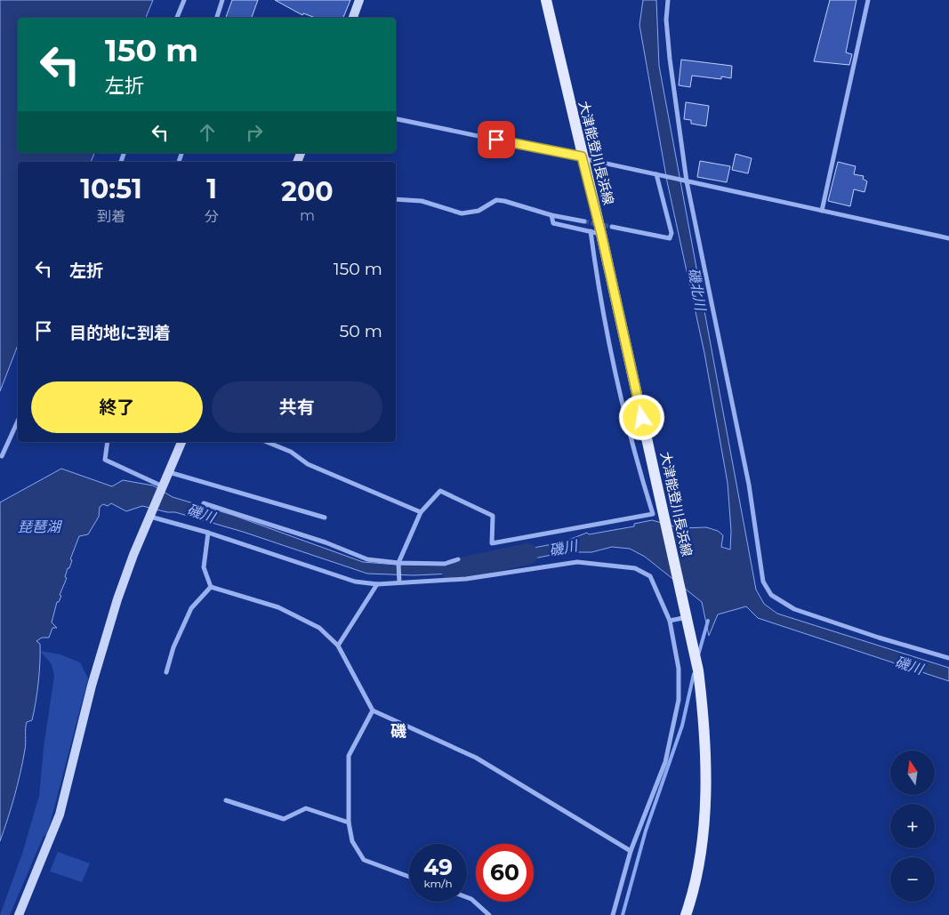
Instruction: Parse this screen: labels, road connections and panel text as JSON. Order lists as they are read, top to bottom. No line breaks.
{"streets":{"main road":["大津能登川長浜線"]},"districts":["磯"],"water":["磯北川","磯川","琵琶湖"],"north":"top","page":{"turn":["150 m","左折"],"eta":["10:51","到着","1","分","200","m"],"list":[{"name":"左折","value":"150 m"},{"name":"目的地に到着","value":"50 m"}],"buttons":["終了","共有"],"map_buttons":["+","−"],"speed":"49 km/h","limit":"60"}}
